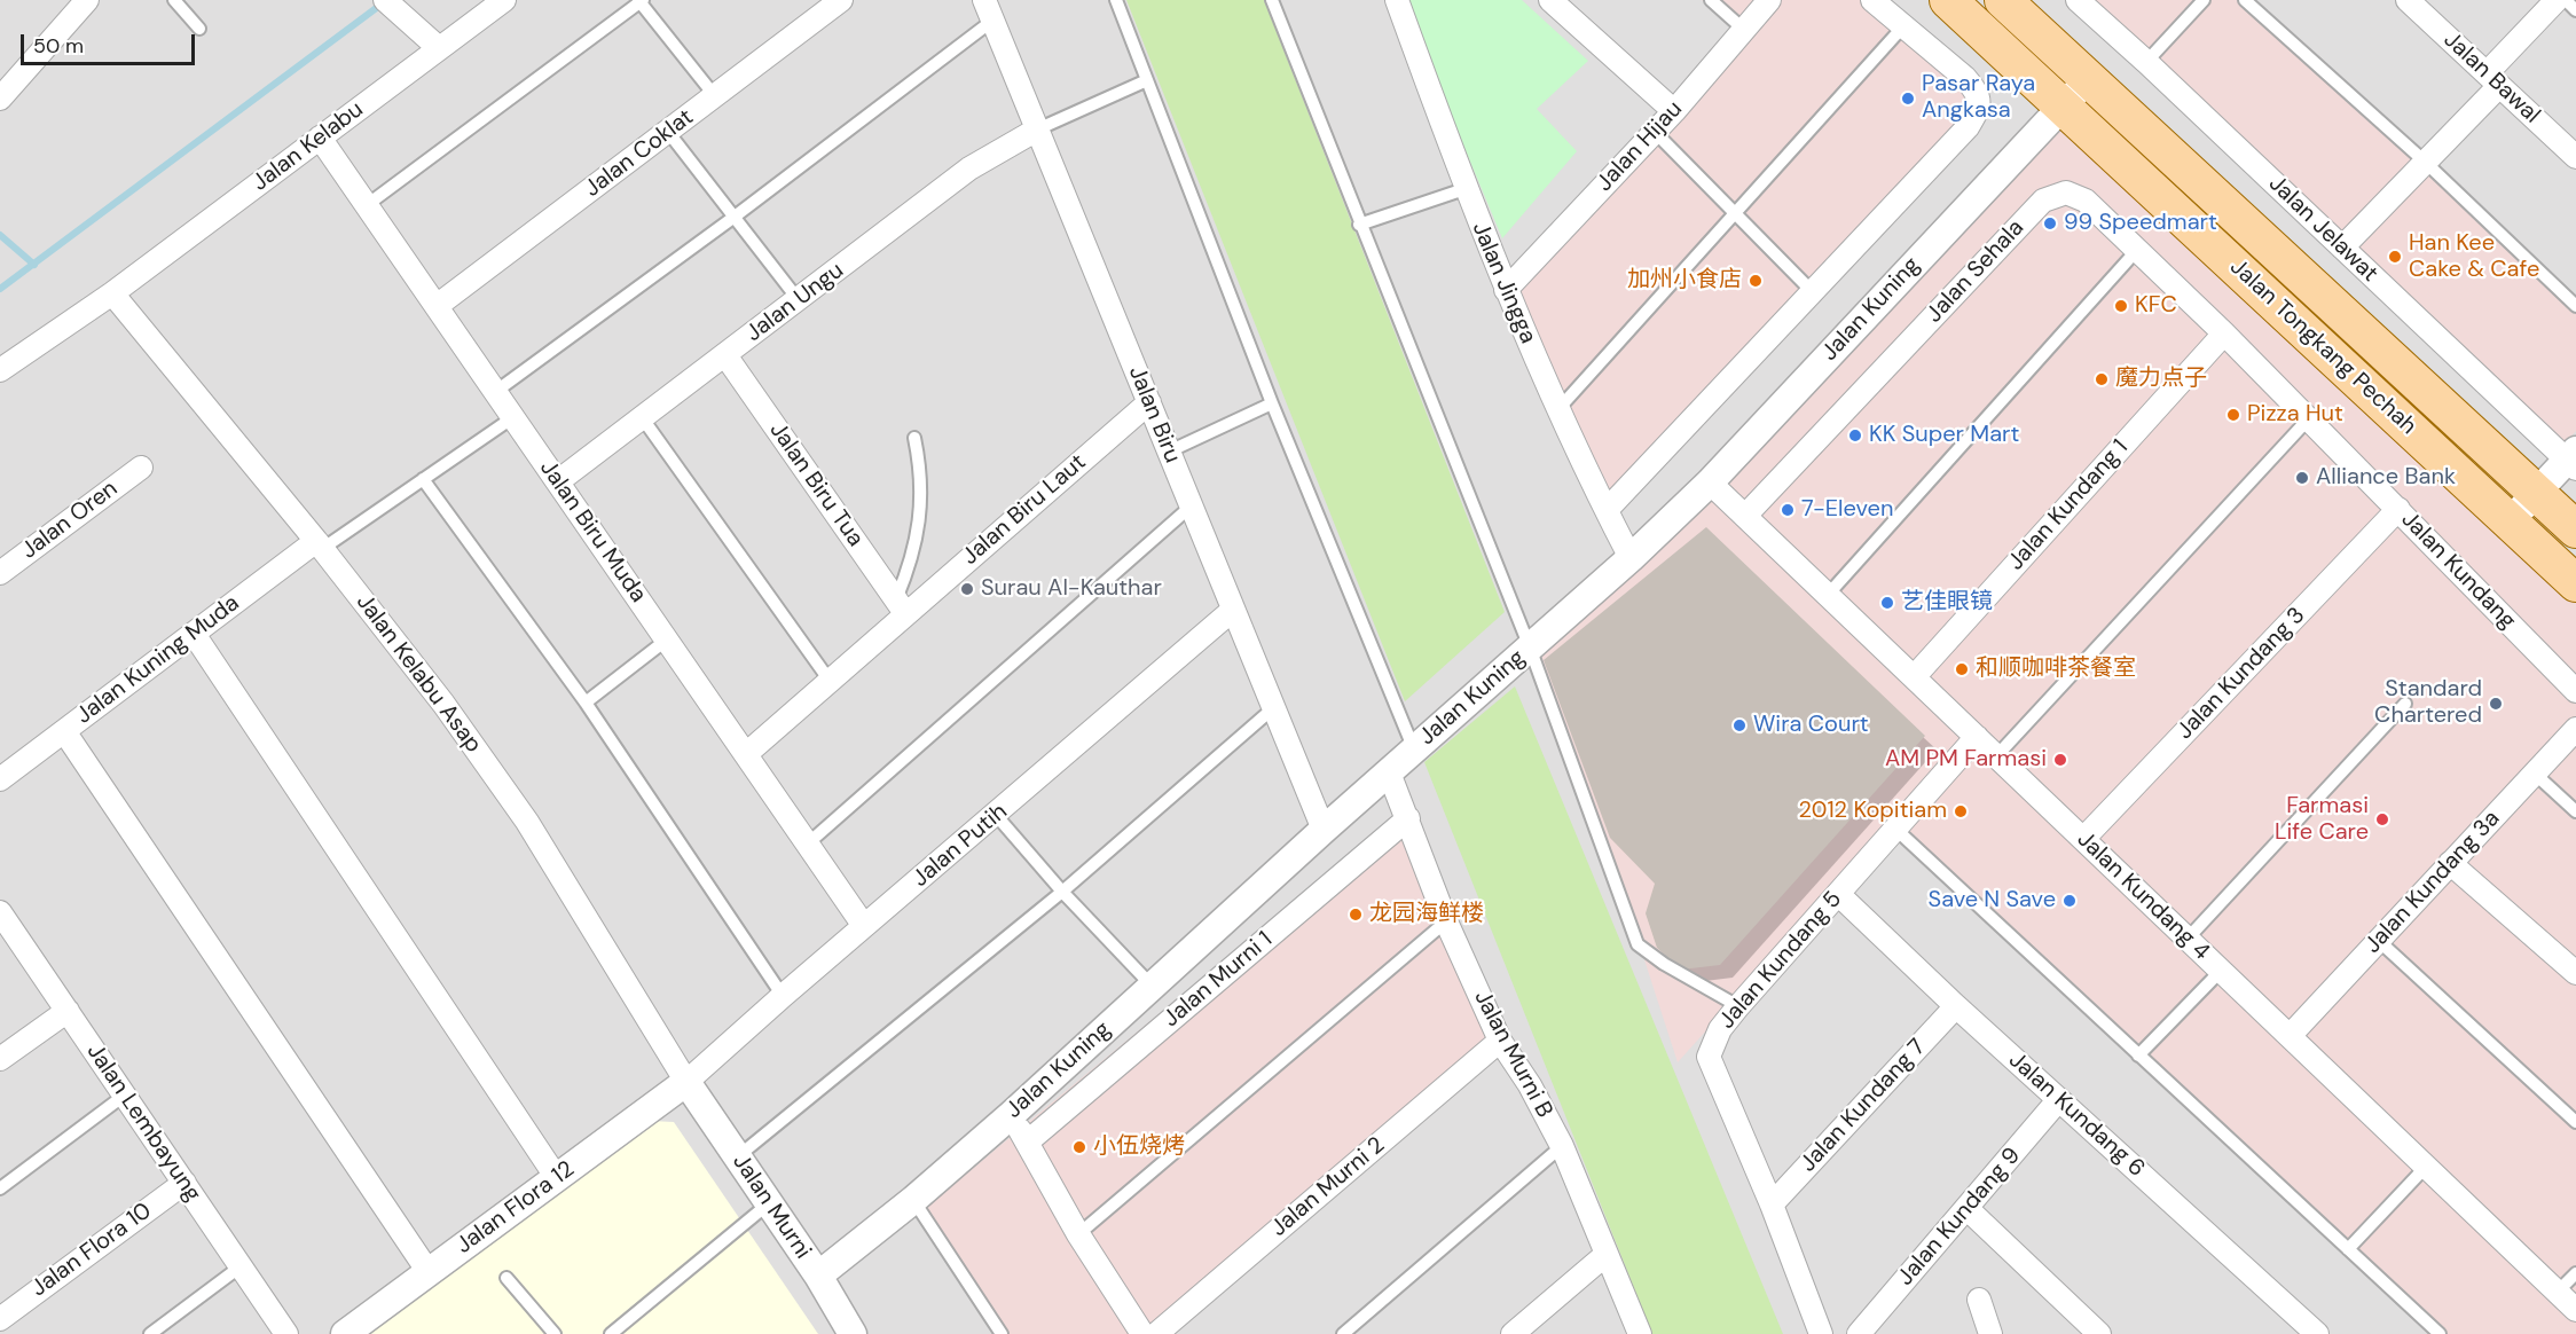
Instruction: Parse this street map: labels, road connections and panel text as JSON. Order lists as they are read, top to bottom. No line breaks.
{"streets":{"main road":["Jalan Tongkang Pechah"],"street":["Jalan Bawal","Jalan Kelabu","Jalan Hijau","Jalan Coklat","Jalan Jelawat","Jalan Sehala","Jalan Jingga","Jalan Ungu","Jalan Kuning","Jalan Biru","Jalan Biru Tua","Jalan Kundang 1","Jalan Biru Laut","Jalan Oren","Jalan Biru Muda","Jalan Kundang","Jalan Kuning Muda","Jalan Kelabu Asap","Jalan Kundang 3","Jalan Putih","Jalan Kundang 3a","Jalan Kundang 4","Jalan Kundang 5","Jalan Murni 1","Jalan Murni B","Jalan Kundang 7","Jalan Kundang 6","Jalan Lembayung","Jalan Murni 2","Jalan Murni","Jalan Flora 12","Jalan Kundang 9","Jalan Flora 10"]},"crossings":[["Jalan Kelabu","Jalan Biru Muda"],["Jalan Kelabu","Jalan Kelabu Asap"],["Jalan Hijau","Jalan Jingga"],["Jalan Coklat","Jalan Biru Muda"],["Jalan Sehala","Jalan Kundang 1"],["Jalan Sehala","Jalan Kundang"],["Jalan Sehala","Jalan Kundang 4"],["Jalan Jingga","Jalan Kuning"],["Jalan Ungu","Jalan Biru"],["Jalan Ungu","Jalan Biru Tua"],["Jalan Ungu","Jalan Biru Muda"],["Jalan Kuning","Jalan Tongkang Pechah"],["Jalan Kuning","Jalan Biru"],["Jalan Kuning","Jalan Kundang 4"],["Jalan Kuning","Jalan Murni B"],["Jalan Kuning","Jalan Murni"],["Jalan Biru","Jalan Biru Laut"],["Jalan Biru","Jalan Putih"],["Jalan Biru Tua","Jalan Biru Laut"],["Jalan Kundang 1","Jalan Kundang"],["Jalan Kundang 1","Jalan Kundang 4"],["Jalan Biru Laut","Jalan Biru Muda"],["Jalan Biru Muda","Jalan Putih"],["Jalan Kundang","Jalan Kundang 3"],["Jalan Kuning Muda","Jalan Kelabu Asap"],["Jalan Kelabu Asap","Jalan Putih"],["Jalan Kelabu Asap","Jalan Murni"],["Jalan Kelabu Asap","Jalan Flora 12"],["Jalan Kundang 3","Jalan Kundang 4"],["Jalan Putih","Jalan Murni"],["Jalan Putih","Jalan Flora 12"],["Jalan Kundang 3a","Jalan Kundang 4"],["Jalan Kundang 4","Jalan Kundang 5"],["Jalan Kundang 5","Jalan Kundang 7"],["Jalan Kundang 5","Jalan Kundang 6"],["Jalan Murni 1","Jalan Murni B"],["Jalan Murni B","Jalan Murni 2"],["Jalan Kundang 7","Jalan Kundang 6"],["Jalan Kundang 6","Jalan Kundang 9"],["Jalan Lembayung","Jalan Flora 10"],["Jalan Murni","Jalan Flora 12"]],"places":["Pasar Raya Angkasa","99 Speedmart","Han Kee Cake & Cafe","加州小食店","KFC","魔力点子","Pizza Hut","KK Super Mart","Alliance Bank","7-Eleven","Surau Al-Kauthar","艺佳眼镜","和顺咖啡茶餐室","Standard Chartered","Wira Court","AM PM Farmasi","2012 Kopitiam","Farmasi Life Care","Save N Save","龙园海鲜楼","小伍烧烤"],"scale_bar":"50 m"}
